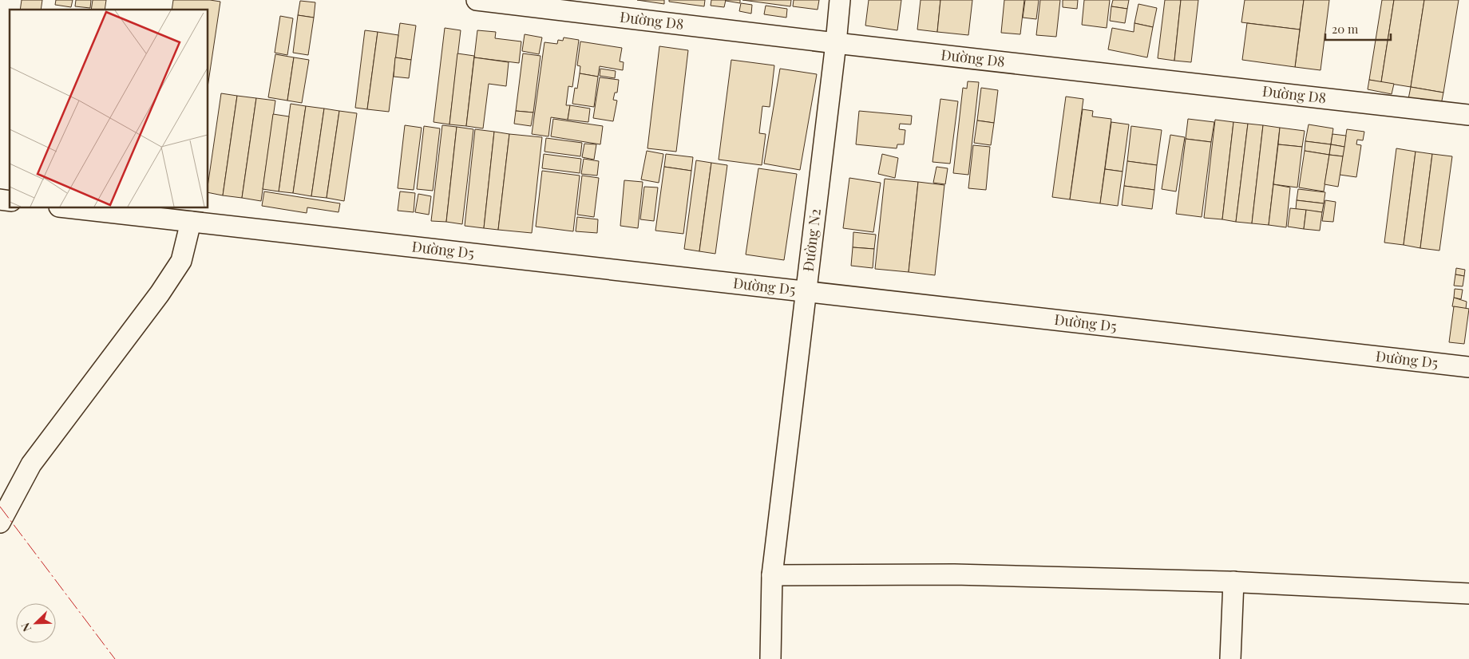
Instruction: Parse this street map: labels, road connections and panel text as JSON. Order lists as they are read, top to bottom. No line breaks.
{"streets":{"street":["Đường D8","Đường N2","Đường D5"]},"crossings":[["Đường D8","Đường N2"],["Đường N2","Đường D5"]],"scale_bar":"20 m","north":"bottom left"}
